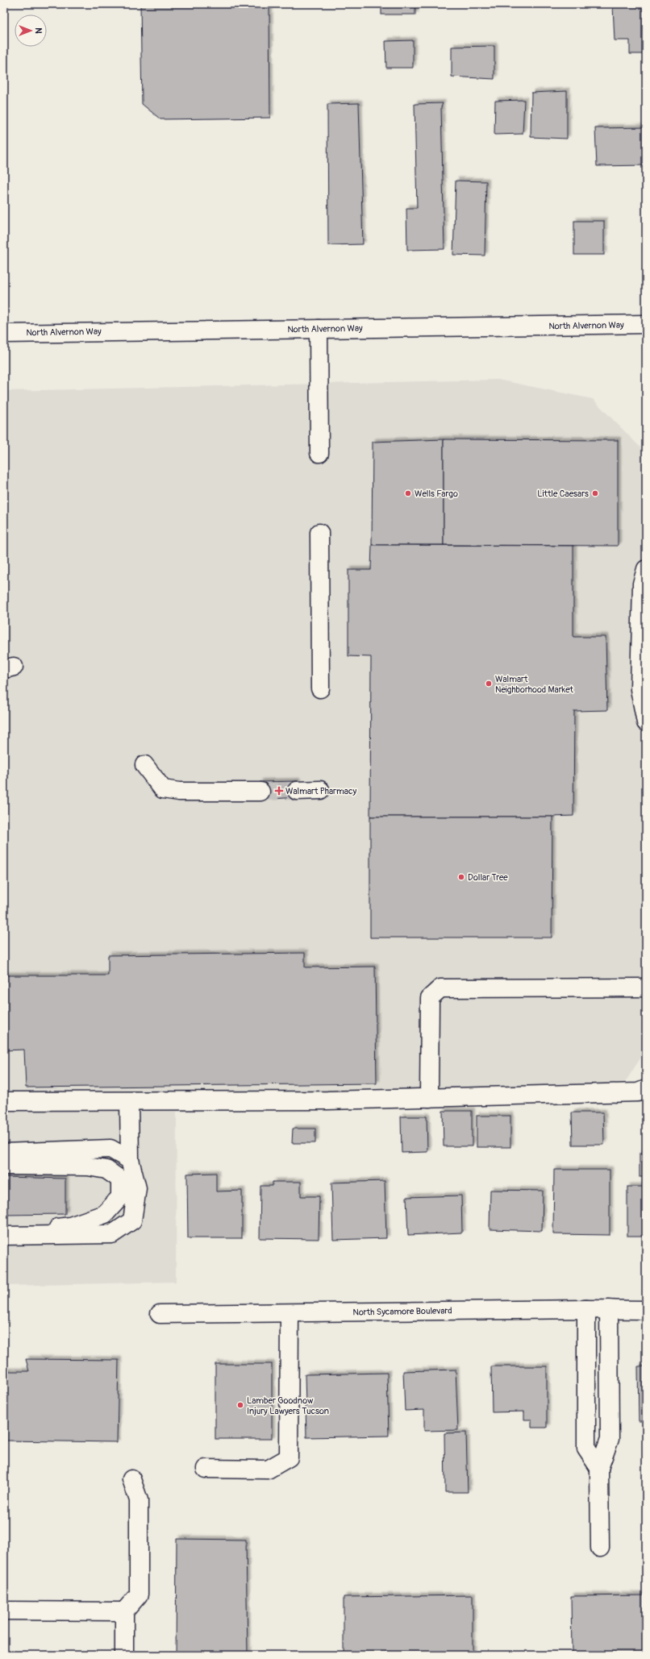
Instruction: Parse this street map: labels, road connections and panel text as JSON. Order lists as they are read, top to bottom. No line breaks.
{"streets":{"main road":["North Alvernon Way","North Sycamore Boulevard"]},"places":{"other":["Wells Fargo","Little Caesars","Walmart Neighborhood Market","Dollar Tree","Lamber Goodnow Injury Lawyers Tucson"],"health":["Walmart Pharmacy"]},"north":"right"}
